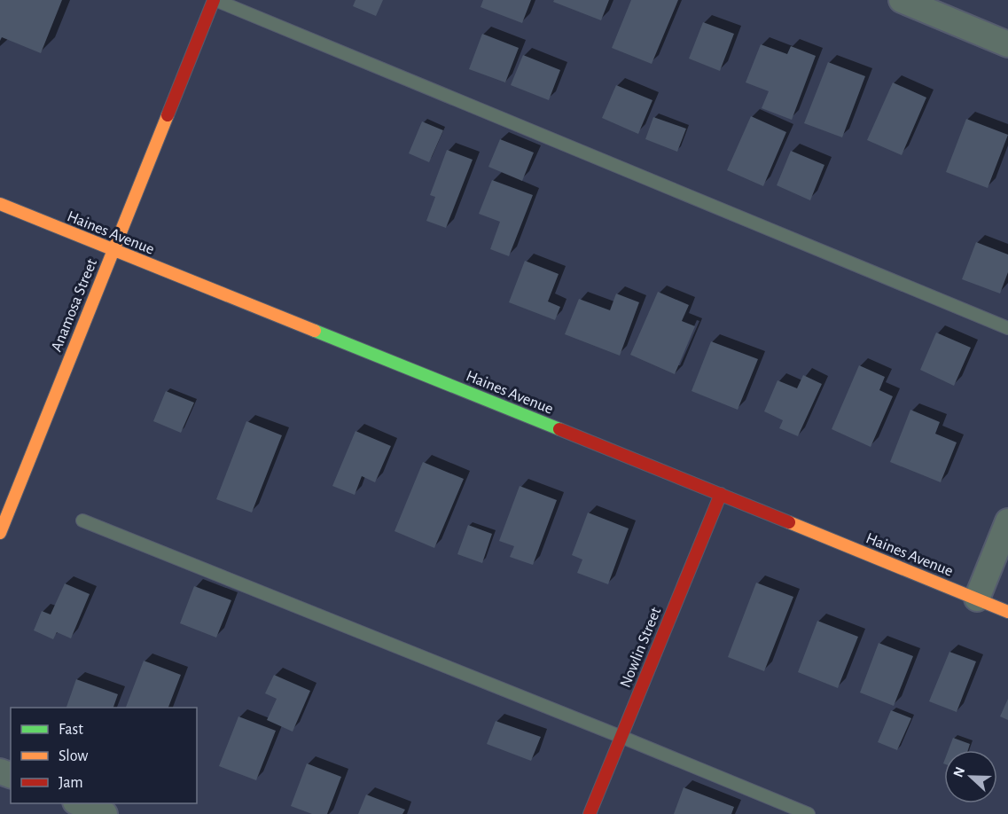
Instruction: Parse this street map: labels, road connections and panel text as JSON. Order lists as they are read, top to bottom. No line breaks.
{"streets":{"main road":["Haines Avenue","Anamosa Street","Nowlin Street"]},"crossings":[["Haines Avenue","Anamosa Street"],["Haines Avenue","Nowlin Street"]],"legend":["Fast","Slow","Jam"],"north":"left"}
